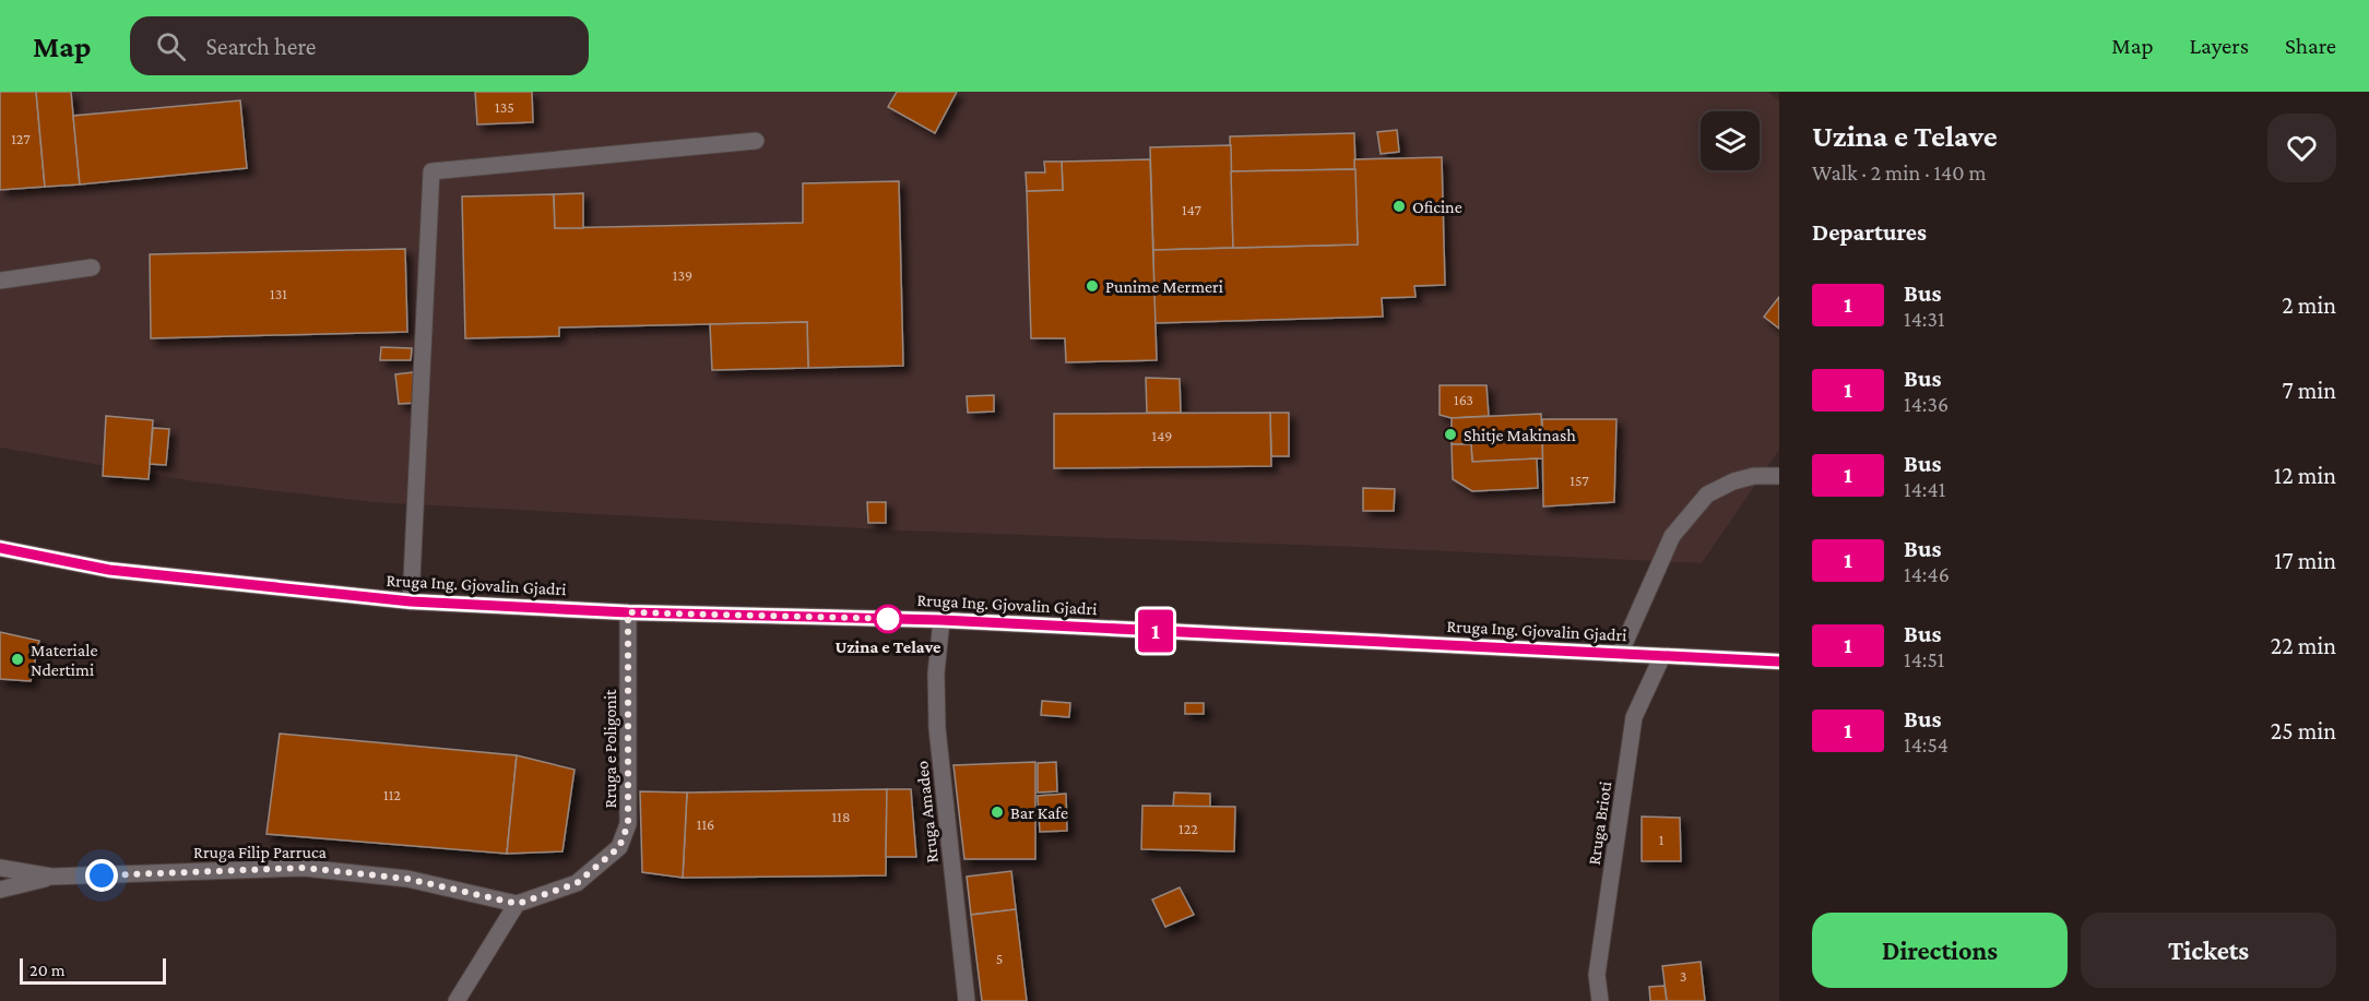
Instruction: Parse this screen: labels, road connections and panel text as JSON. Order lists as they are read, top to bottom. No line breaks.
{"streets":{"main road":["Rruga Ing. Gjovalin Gjadri"],"street":["Rruga e Poligonit","Rruga Amadeo","Rruga Brioti","Rruga Filip Parruca"]},"crossings":[["Rruga Ing. Gjovalin Gjadri","Rruga e Poligonit"],["Rruga Ing. Gjovalin Gjadri","Rruga Amadeo"],["Rruga Ing. Gjovalin Gjadri","Rruga Brioti"],["Rruga e Poligonit","Rruga Filip Parruca"]],"places":["Oficine","Punime Mermeri","Shitje Makinash","Uzina e Telave","Materiale Ndertimi","Bar Kafe"],"lines":["bus line 1"],"house_numbers":["135","127","147","139","131","163","149","157","112","118","116","122","1","5","3"],"scale_bar":"20 m","page":{"header":"Map","search":"Search here","nav":["Map","Layers","Share"],"on_map":"1","heading":[["Uzina e Telave","Walk · 2 min · 140 m"],"Departures"],"list":[{"mark":"1","name":"Bus","note":"14:31","value":"2 min"},{"mark":"1","name":"Bus","note":"14:36","value":"7 min"},{"mark":"1","name":"Bus","note":"14:41","value":"12 min"},{"mark":"1","name":"Bus","note":"14:46","value":"17 min"},{"mark":"1","name":"Bus","note":"14:51","value":"22 min"},{"mark":"1","name":"Bus","note":"14:54","value":"25 min"}],"buttons":["Directions","Tickets"],"scale":"20 m"}}
